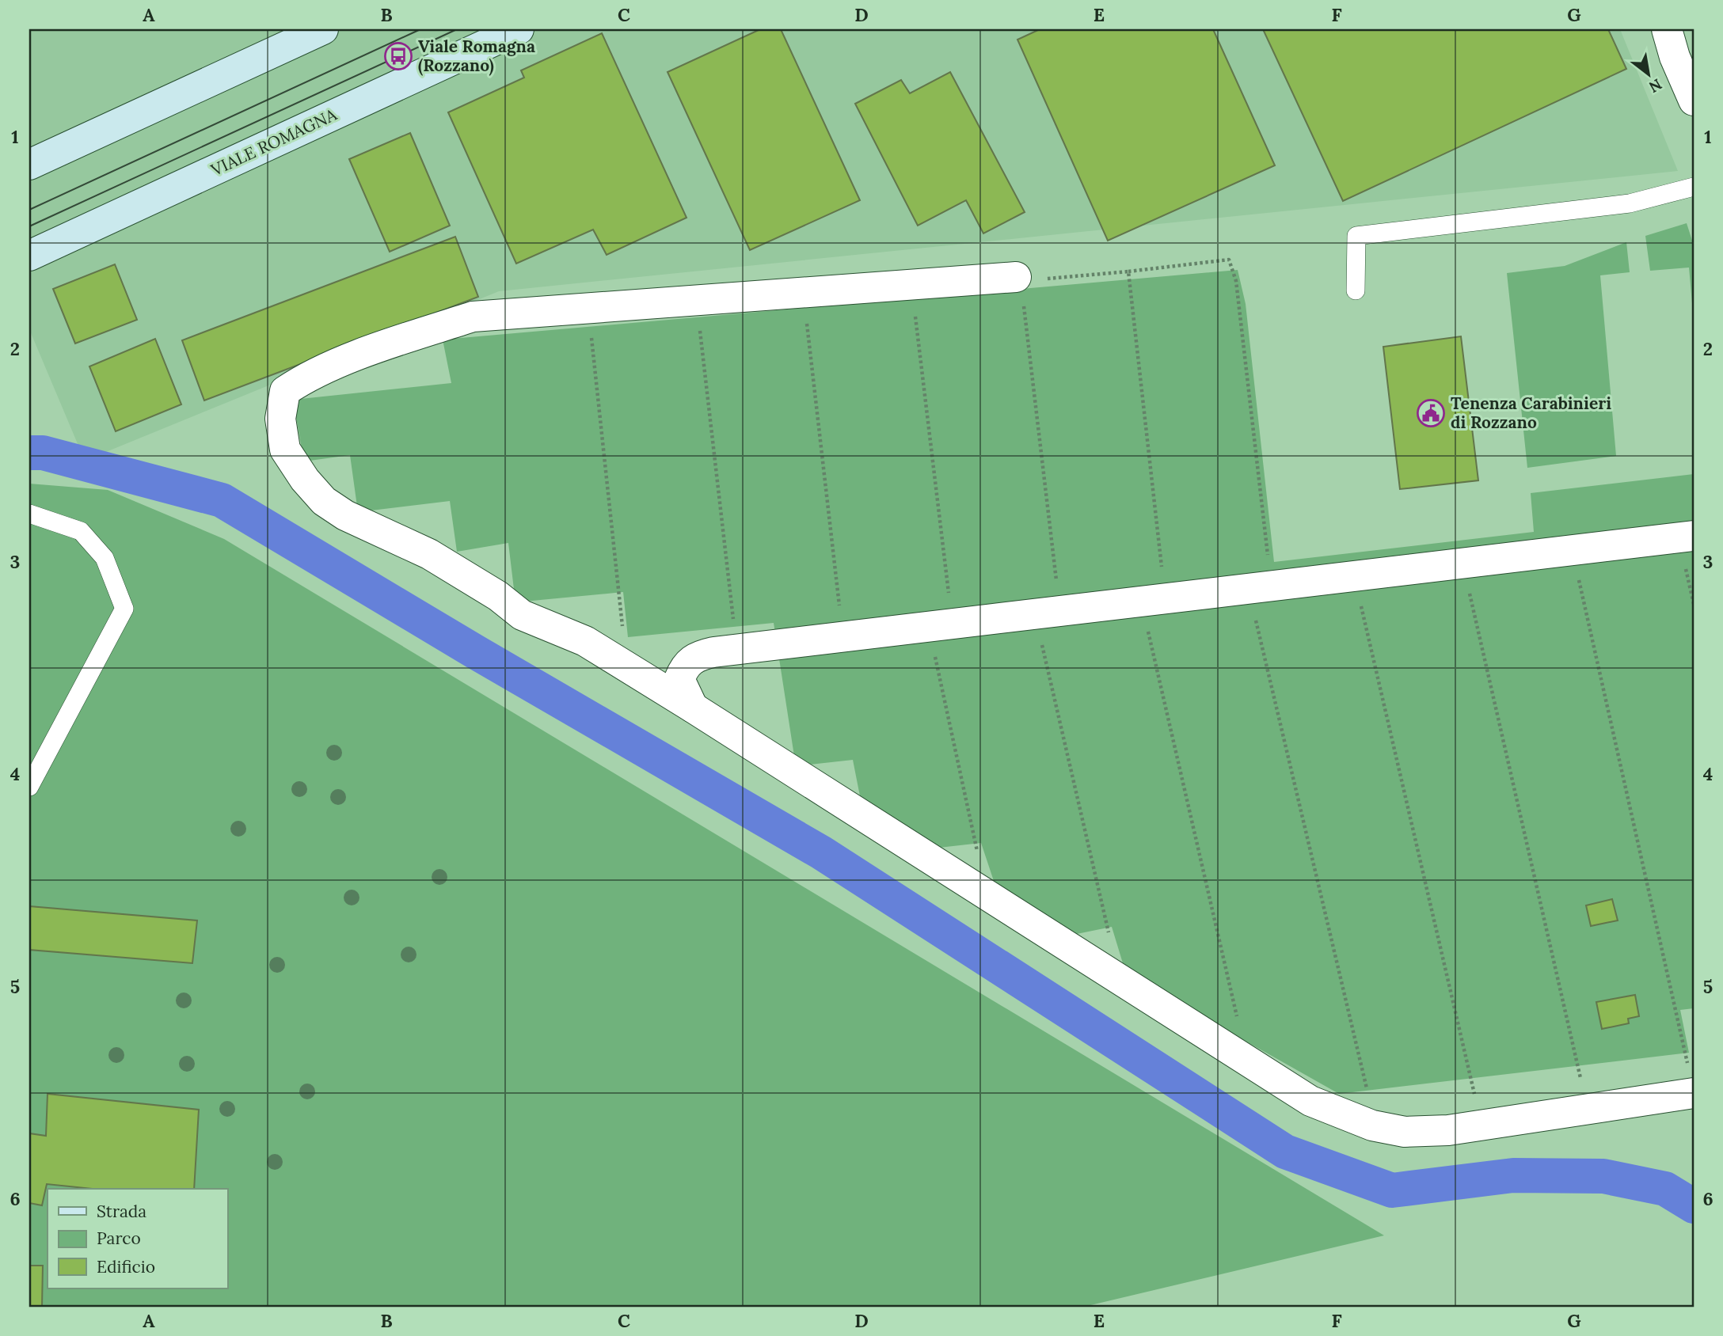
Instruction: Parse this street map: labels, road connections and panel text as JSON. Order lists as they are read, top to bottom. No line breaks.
{"streets":{"main road":["VIALE ROMAGNA"]},"places":{"bus stop":["Viale Romagna (Rozzano)"],"public building":["Tenenza Carabinieri di Rozzano"]},"legend":["Strada","Parco","Edificio"],"north":"bottom right","grid":{"columns":["A","B","C","D","E","F","G"],"rows":["1","2","3","4","5","6"]}}
